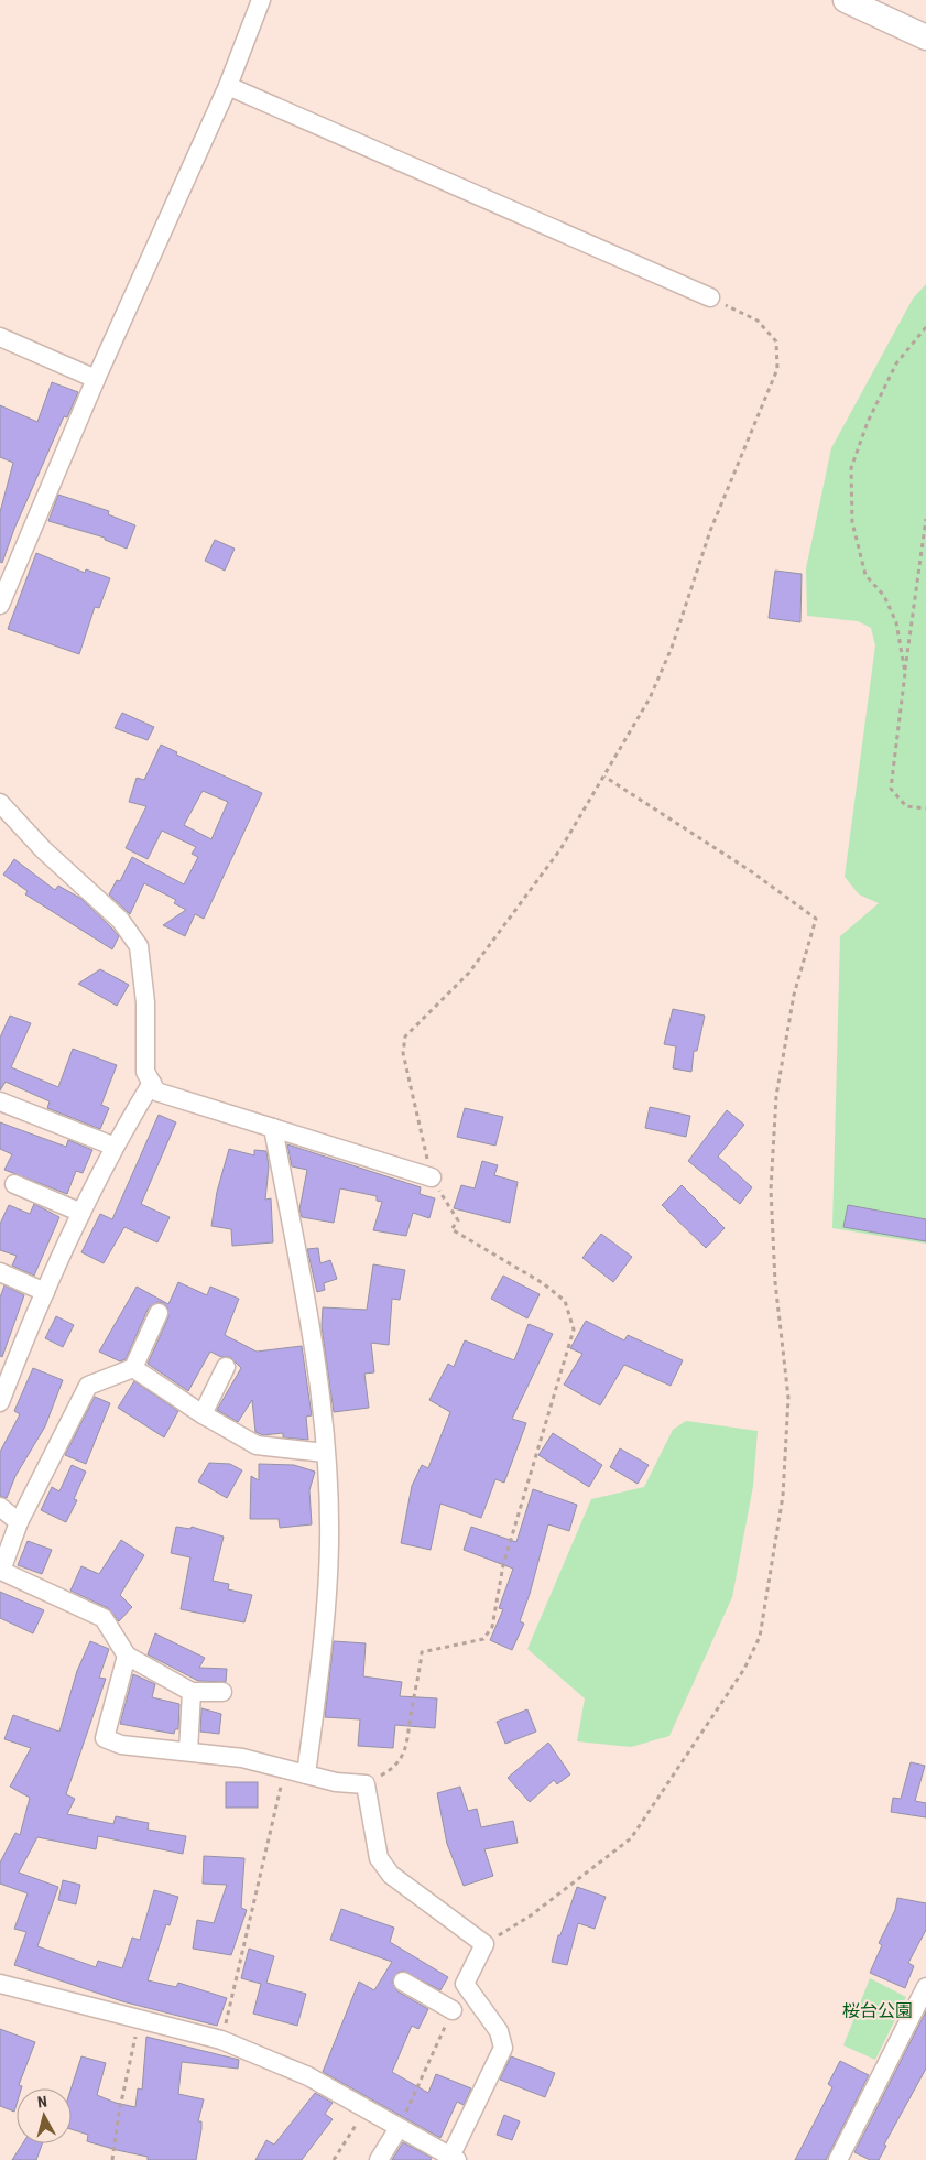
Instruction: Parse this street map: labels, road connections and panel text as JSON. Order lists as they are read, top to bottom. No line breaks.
{"parks":["桜台公園"],"north":"top"}
